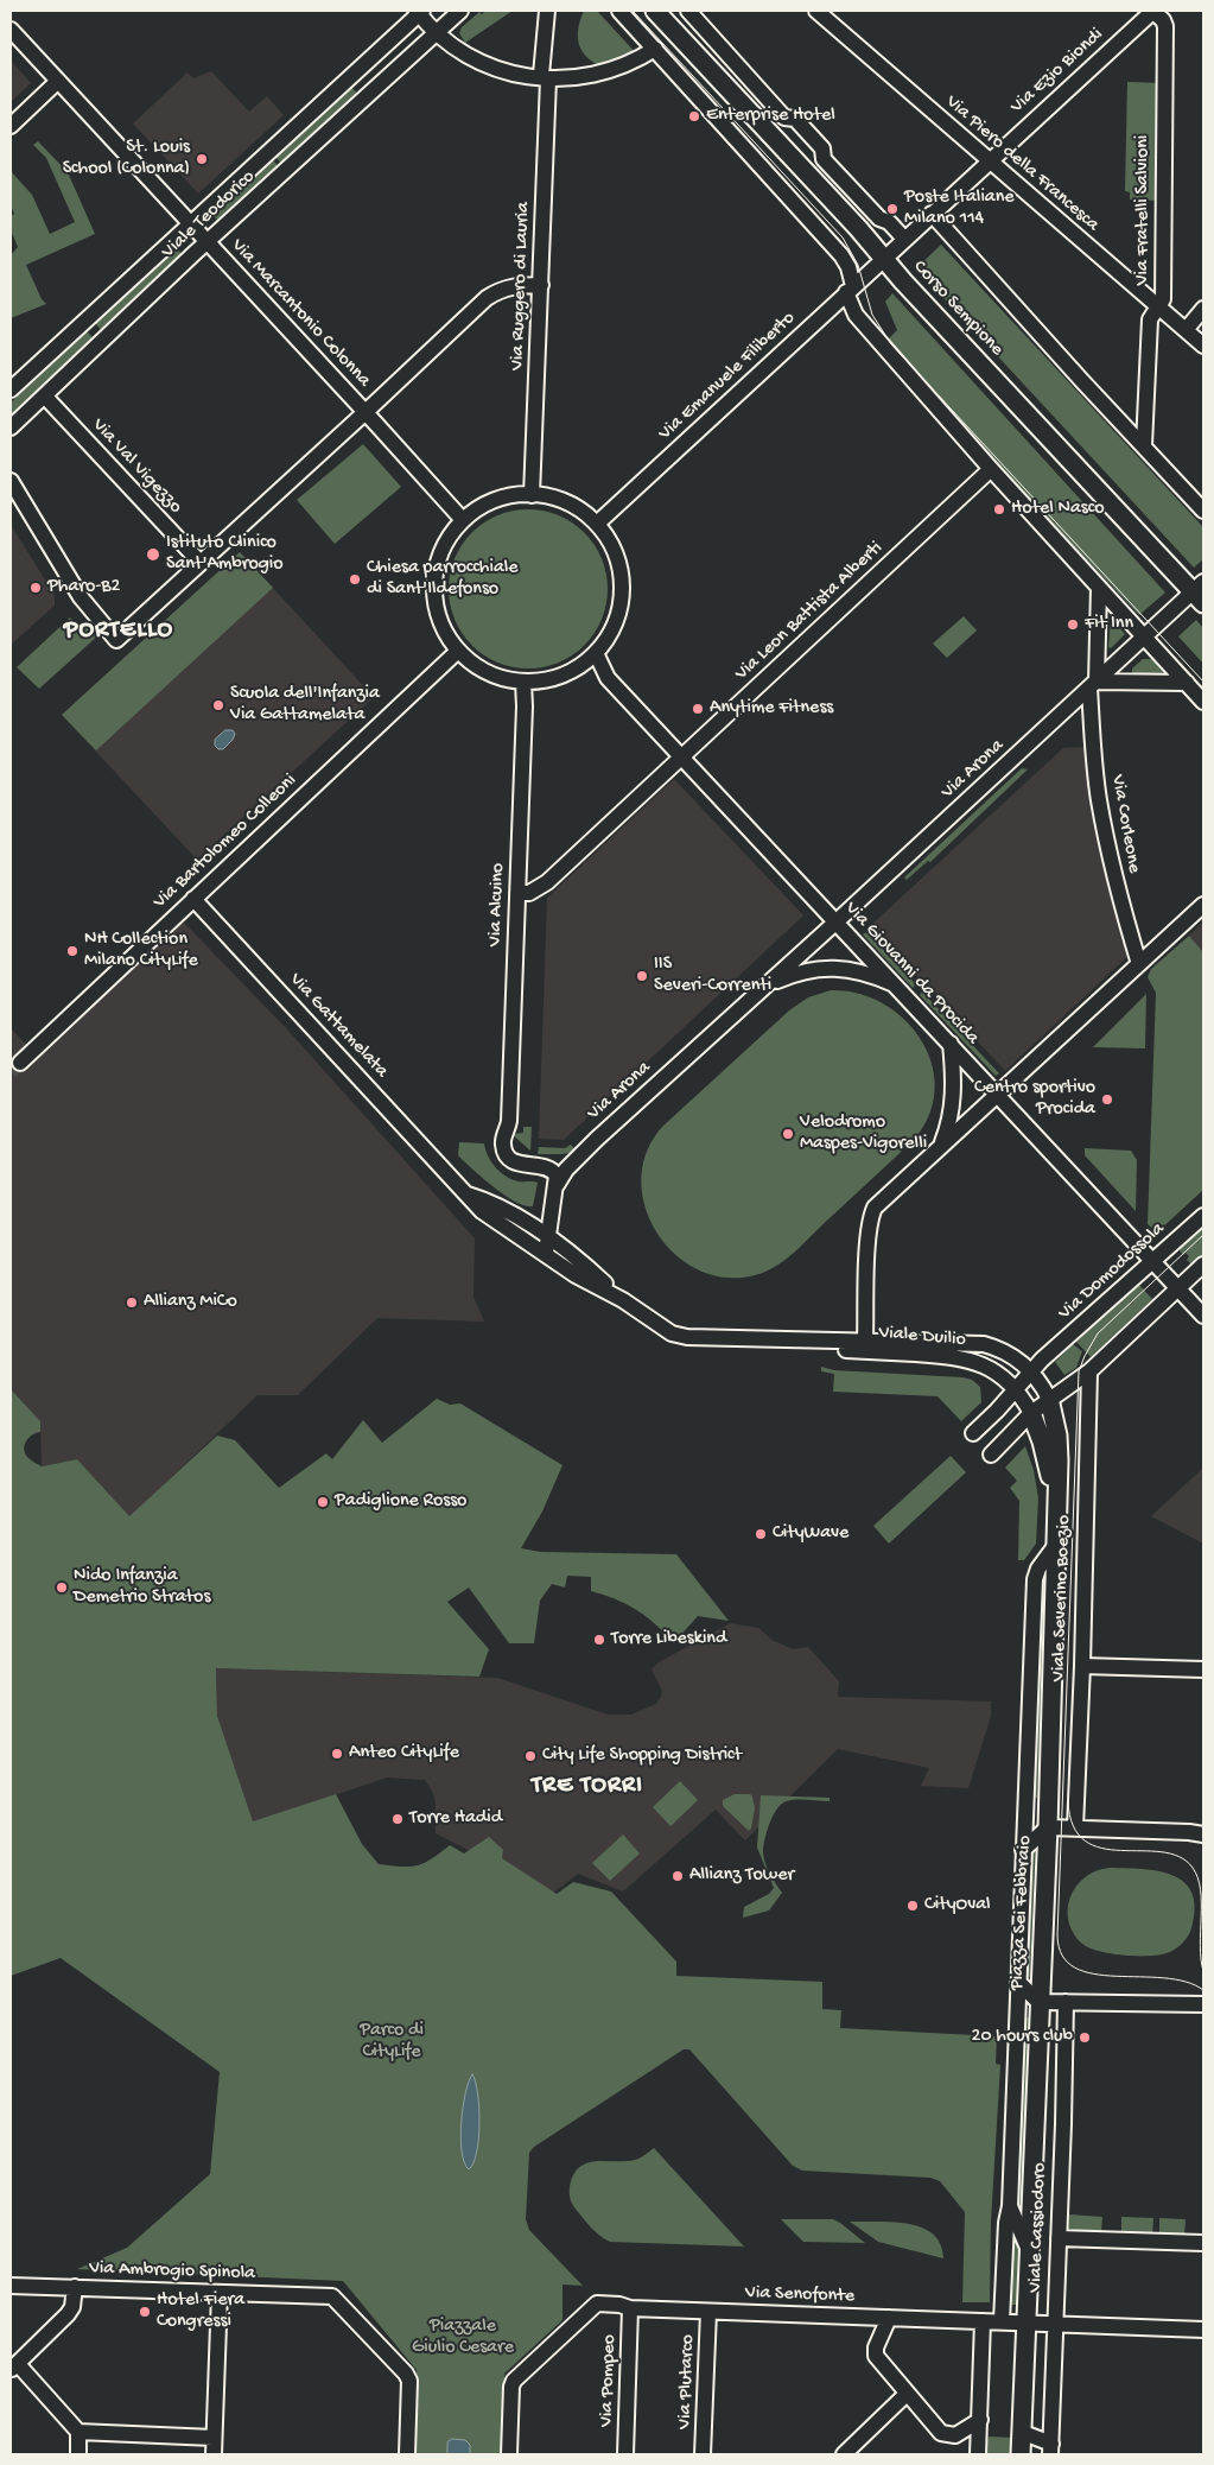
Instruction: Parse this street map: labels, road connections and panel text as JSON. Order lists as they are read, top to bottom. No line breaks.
{"streets":{"main road":["Corso Sempione","Viale Severino Boezio","Piazza Sei Febbraio","Viale Cassiodoro"],"street":["Via Ezio Biondi","Via Piero della Francesca","Via Fratelli Salvioni","Viale Teodorico","Via Ruggero di Lauria","Via Marcantonio Colonna","Via Emanuele Filiberto","Via Val Vigezzo","Via Leon Battista Alberti","Via Arona","Via Corleone","Via Bartolomeo Colleoni","Via Alcuino","Via Giovanni da Procida","Via Gattamelata","Via Domodossola","Viale Duilio","Via Ambrogio Spinola","Via Senofonte","Via Pompeo","Via Plutarco"]},"crossings":[["Via Ezio Biondi","Via Piero della Francesca"],["Via Ezio Biondi","Via Fratelli Salvioni"],["Via Ezio Biondi","Corso Sempione"],["Via Ezio Biondi","Via Emanuele Filiberto"],["Via Piero della Francesca","Via Fratelli Salvioni"],["Viale Teodorico","Via Marcantonio Colonna"],["Viale Teodorico","Via Val Vigezzo"],["Via Ruggero di Lauria","Via Marcantonio Colonna"],["Via Ruggero di Lauria","Via Emanuele Filiberto"],["Via Ruggero di Lauria","Via Bartolomeo Colleoni"],["Via Ruggero di Lauria","Via Alcuino"],["Via Ruggero di Lauria","Via Giovanni da Procida"],["Corso Sempione","Via Emanuele Filiberto"],["Corso Sempione","Via Arona"],["Via Marcantonio Colonna","Via Emanuele Filiberto"],["Via Marcantonio Colonna","Via Bartolomeo Colleoni"],["Via Marcantonio Colonna","Via Alcuino"],["Via Marcantonio Colonna","Via Giovanni da Procida"],["Via Emanuele Filiberto","Via Bartolomeo Colleoni"],["Via Emanuele Filiberto","Via Alcuino"],["Via Emanuele Filiberto","Via Giovanni da Procida"],["Via Leon Battista Alberti","Via Alcuino"],["Via Leon Battista Alberti","Via Giovanni da Procida"],["Via Arona","Via Corleone"],["Via Arona","Via Alcuino"],["Via Arona","Via Giovanni da Procida"],["Via Bartolomeo Colleoni","Via Alcuino"],["Via Bartolomeo Colleoni","Via Giovanni da Procida"],["Via Bartolomeo Colleoni","Via Gattamelata"],["Via Alcuino","Via Giovanni da Procida"],["Via Giovanni da Procida","Via Domodossola"],["Via Gattamelata","Viale Duilio"],["Via Domodossola","Viale Duilio"],["Viale Duilio","Viale Severino Boezio"],["Viale Severino Boezio","Piazza Sei Febbraio"],["Piazza Sei Febbraio","Viale Cassiodoro"],["Viale Cassiodoro","Via Senofonte"],["Via Senofonte","Via Pompeo"],["Via Senofonte","Via Plutarco"]],"districts":["PORTELLO","TRE TORRI"],"parks":["Parco di CityLife","Piazzale Giulio Cesare"],"places":["Enterprise Hotel","St. Louis School (Colonna)","Poste Italiane Milano 114","Hotel Nasco","Istituto Clinico Sant'Ambrogio","Chiesa parrocchiale di Sant'Ildefonso","Pharo-B2","Fit Inn","Scuola dell'Infanzia Via Gattamelata","Anytime Fitness","NH Collection Milano CityLife","IIS Severi-Correnti","Centro sportivo Procida","Velodromo Maspes-Vigorelli","Allianz MiCo","Padiglione Rosso","CityWave","Nido Infanzia Demetrio Stratos","Torre Libeskind","Anteo CityLife","City Life Shopping District","Torre Hadid","Allianz Tower","CityOval","20 hours club","Hotel Fiera Congressi"]}
